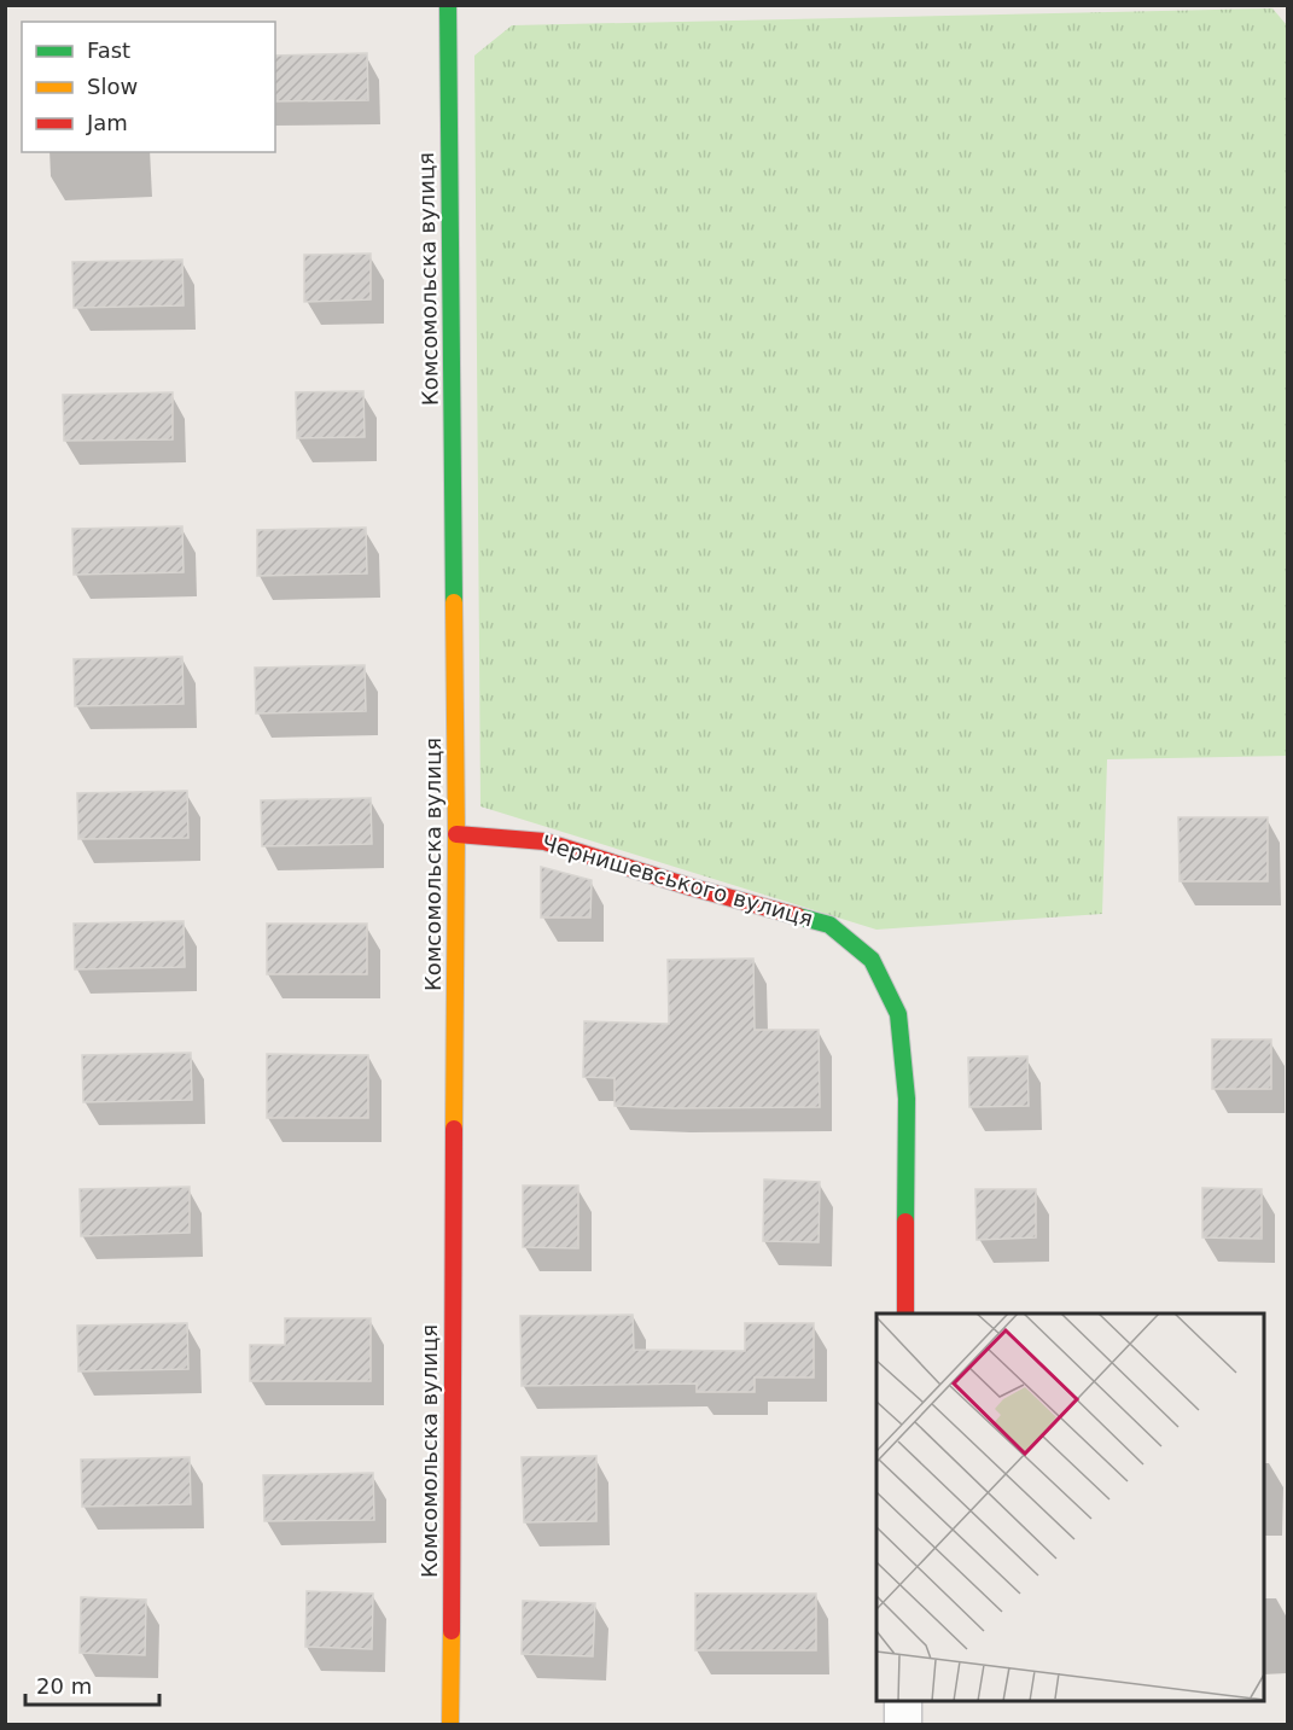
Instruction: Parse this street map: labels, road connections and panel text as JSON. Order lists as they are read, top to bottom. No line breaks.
{"streets":{"street":["Комсомольска вулиця","Чернишевського вулиця"]},"crossings":[["Комсомольска вулиця","Чернишевського вулиця"]],"legend":["Fast","Slow","Jam"],"scale_bar":"20 m"}
